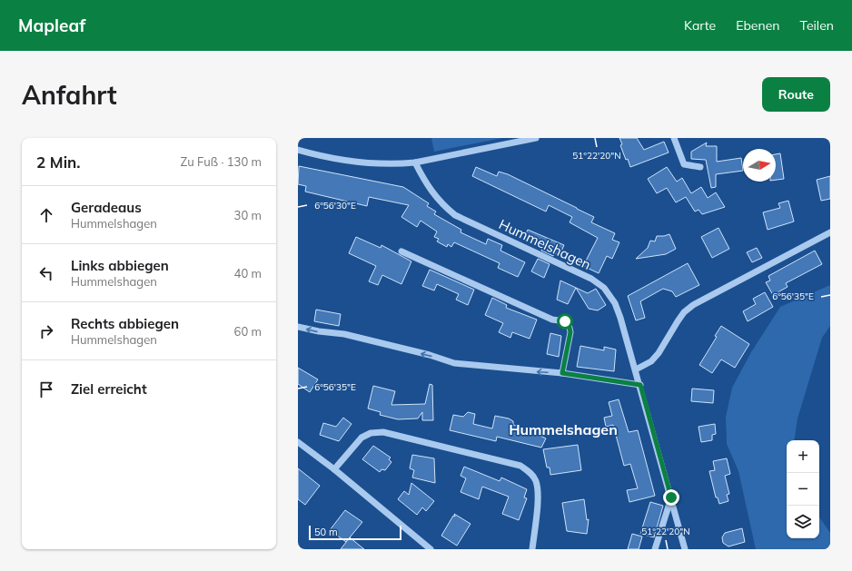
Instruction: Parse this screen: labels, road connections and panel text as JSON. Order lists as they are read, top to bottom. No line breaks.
{"streets":{"street":["Hummelshagen"]},"districts":["Hummelshagen"],"scale_bar":"50 m","north":"right","page":{"header":"Mapleaf","nav":["Karte","Ebenen","Teilen"],"buttons":"Route","title":"Anfahrt","heading":["2 Min.","Zu Fuß · 130 m"],"list":[["Geradeaus","Hummelshagen","30 m"],["Links abbiegen","Hummelshagen","40 m"],["Rechts abbiegen","Hummelshagen","60 m"],"Ziel erreicht"],"map_buttons":["+","−"],"scale":"50 m"},"coordinates":["51°22'20\"N","6°56'30\"E","6°56'35\"E"]}
